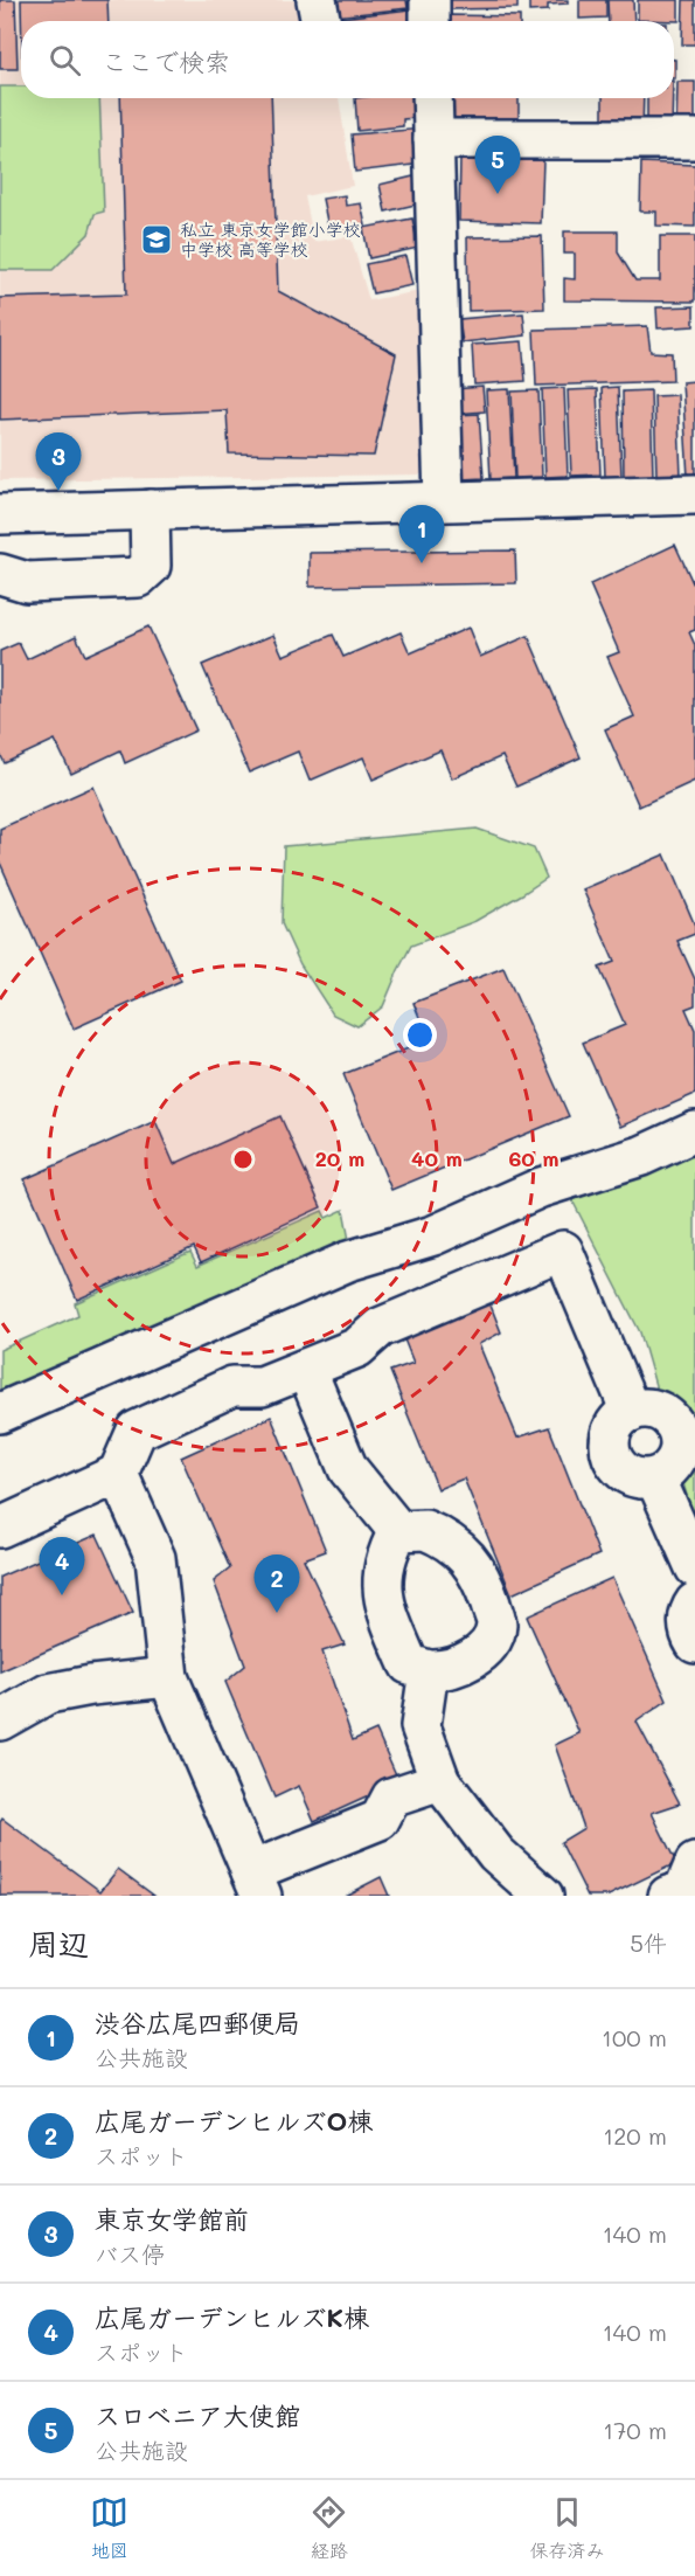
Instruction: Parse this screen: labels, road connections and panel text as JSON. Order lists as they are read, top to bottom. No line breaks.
{"places":{"school or university":["私立 東京女学館小学校 中学校 高等学校"]},"page":{"search":"ここで検索","pins":["5","3","1","4","2"],"heading":["周辺","5件"],"list":[{"mark":"1","name":"渋谷広尾四郵便局","note":"公共施設","value":"100 m"},{"mark":"2","name":"広尾ガーデンヒルズO棟","note":"スポット","value":"120 m"},{"mark":"3","name":"東京女学館前","note":"バス停","value":"140 m"},{"mark":"4","name":"広尾ガーデンヒルズK棟","note":"スポット","value":"140 m"},{"mark":"5","name":"スロベニア大使館","note":"公共施設","value":"170 m"}],"nav":["地図","経路","保存済み"]},"rings":["20 m","40 m","60 m"]}
